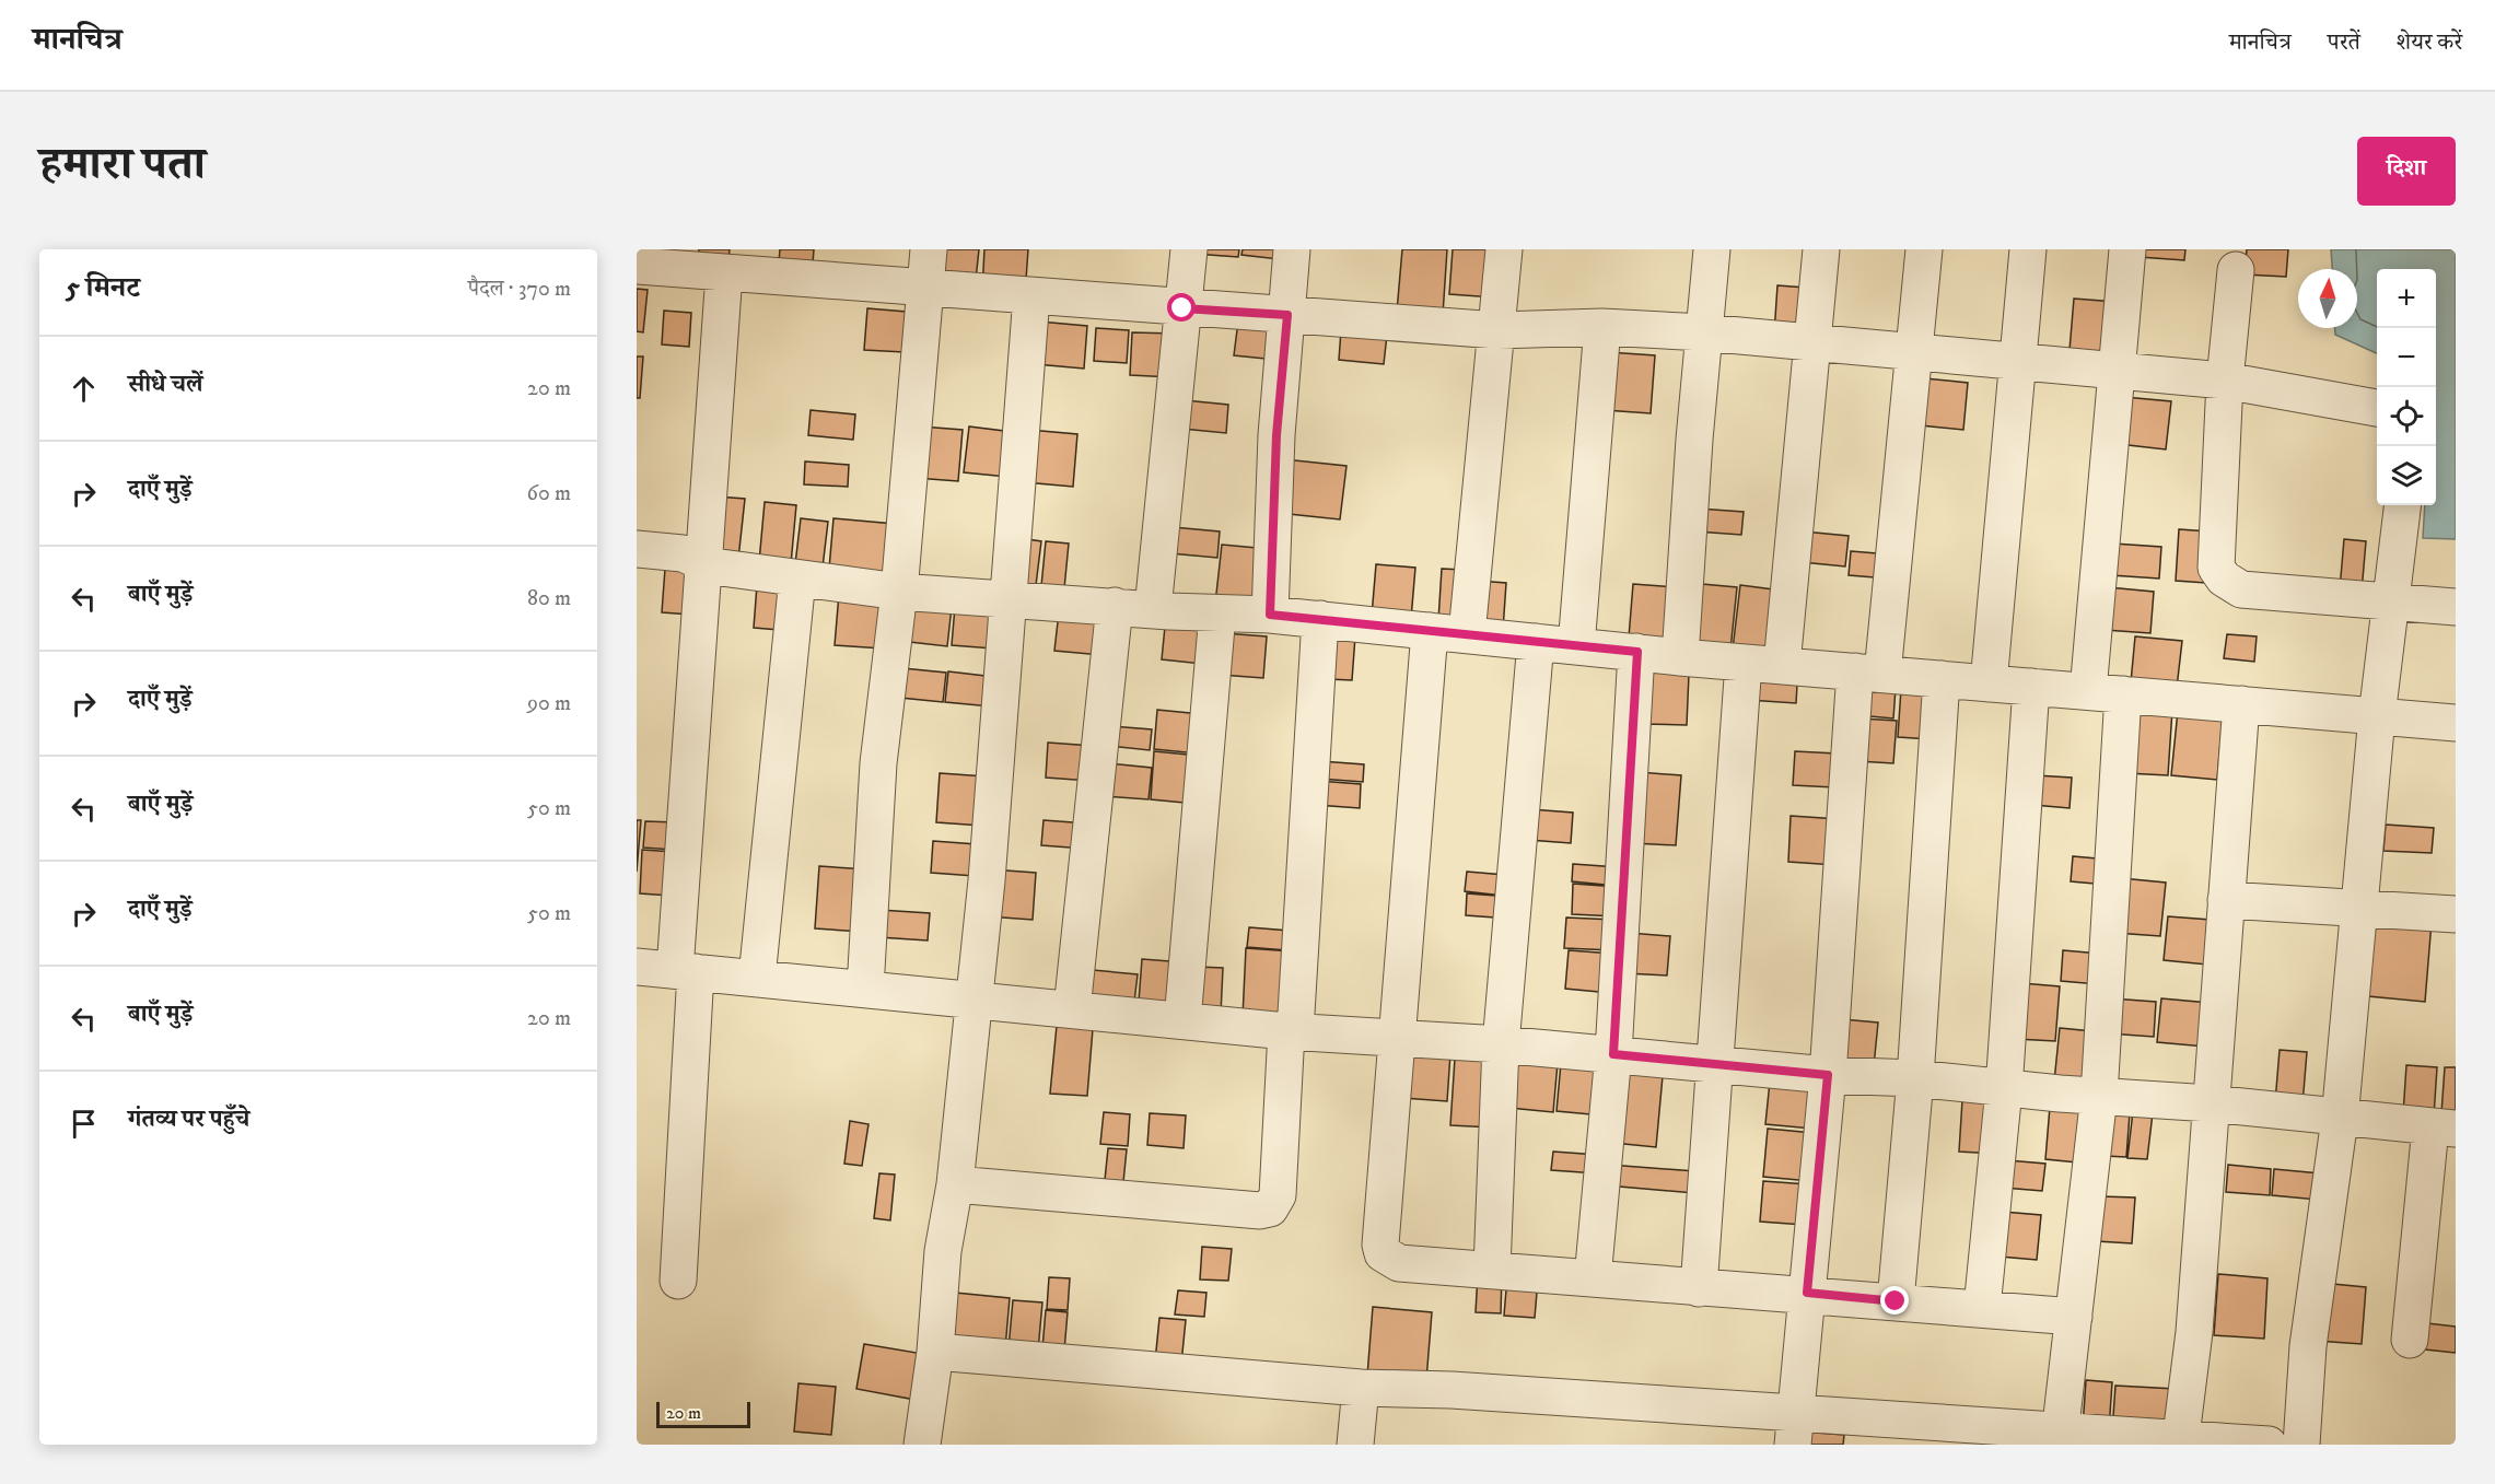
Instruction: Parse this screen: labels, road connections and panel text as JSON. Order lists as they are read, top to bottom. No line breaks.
{"scale_bar":"20 m","north":"top","page":{"header":"मानचित्र","nav":["मानचित्र","परतें","शेयर करें"],"title":"हमारा पता","buttons":"दिशा","heading":["5 मिनट","पैदल · 370 m"],"map_buttons":["+","−"],"list":[["सीधे चलें","20 m"],["दाएँ मुड़ें","60 m"],["बाएँ मुड़ें","80 m"],["दाएँ मुड़ें","90 m"],["बाएँ मुड़ें","50 m"],["दाएँ मुड़ें","50 m"],["बाएँ मुड़ें","20 m"],"गंतव्य पर पहुँचे"],"scale":"20 m"}}
